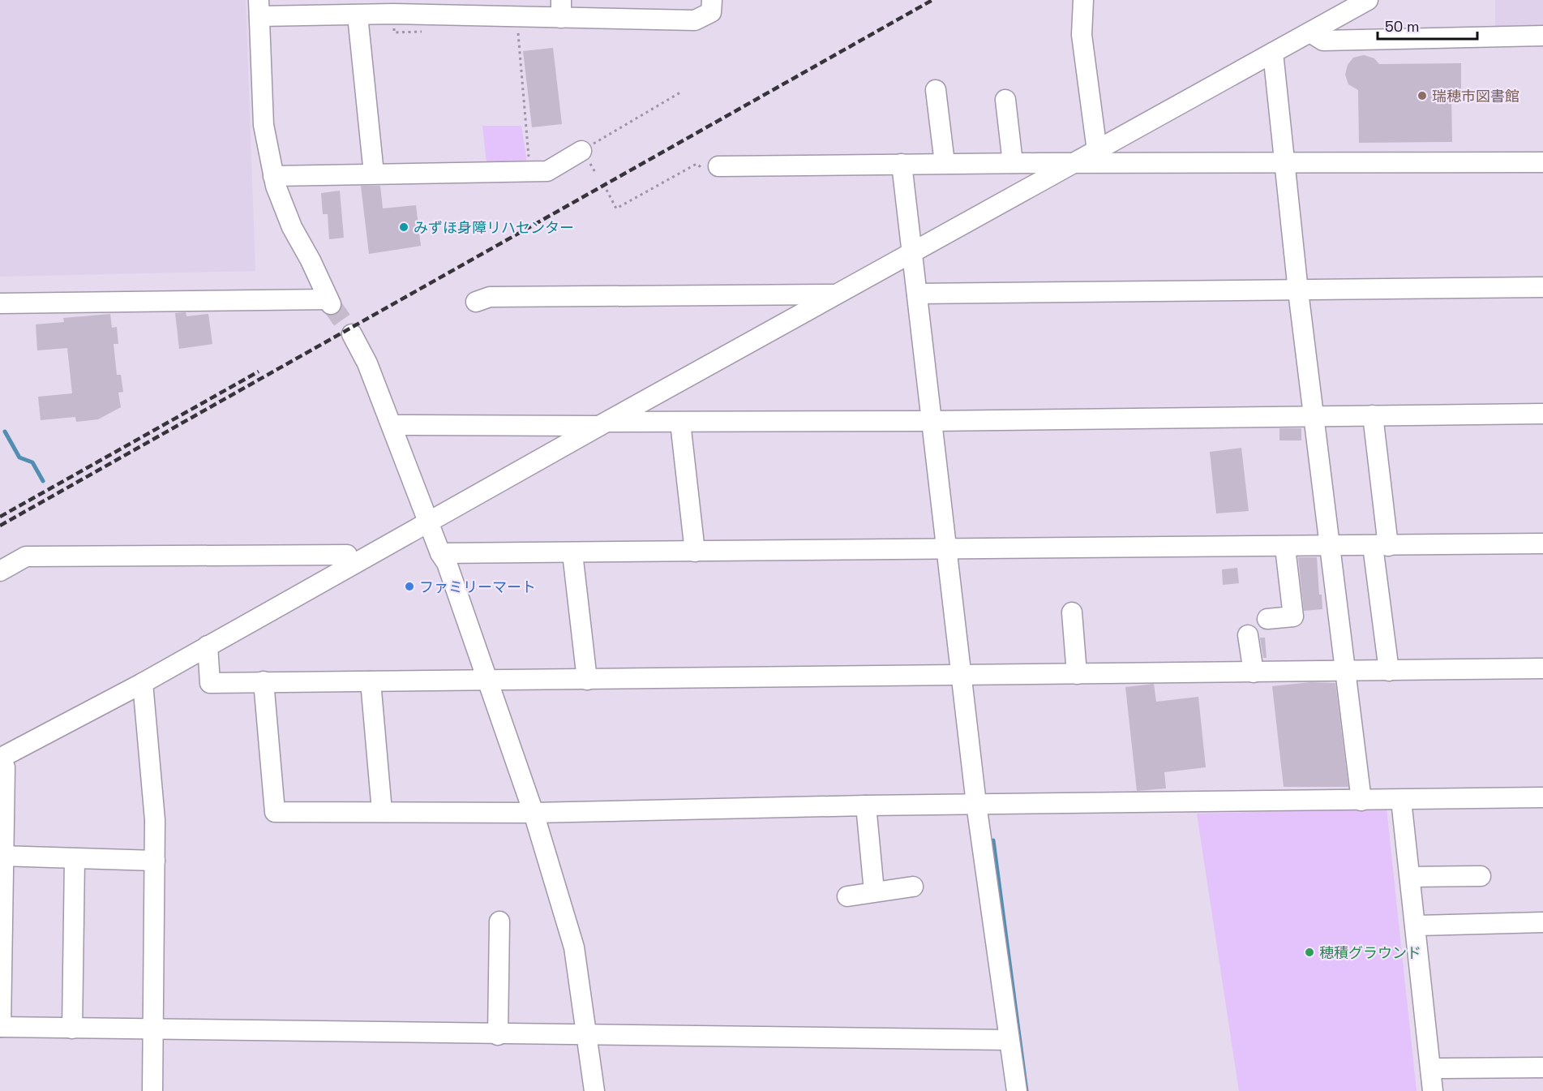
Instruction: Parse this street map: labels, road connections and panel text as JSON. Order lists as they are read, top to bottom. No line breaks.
{"places":["瑞穂市図書館","みずほ身障リハセンター","ファミリーマート","穂積グラウンド"],"scale_bar":"50 m"}
